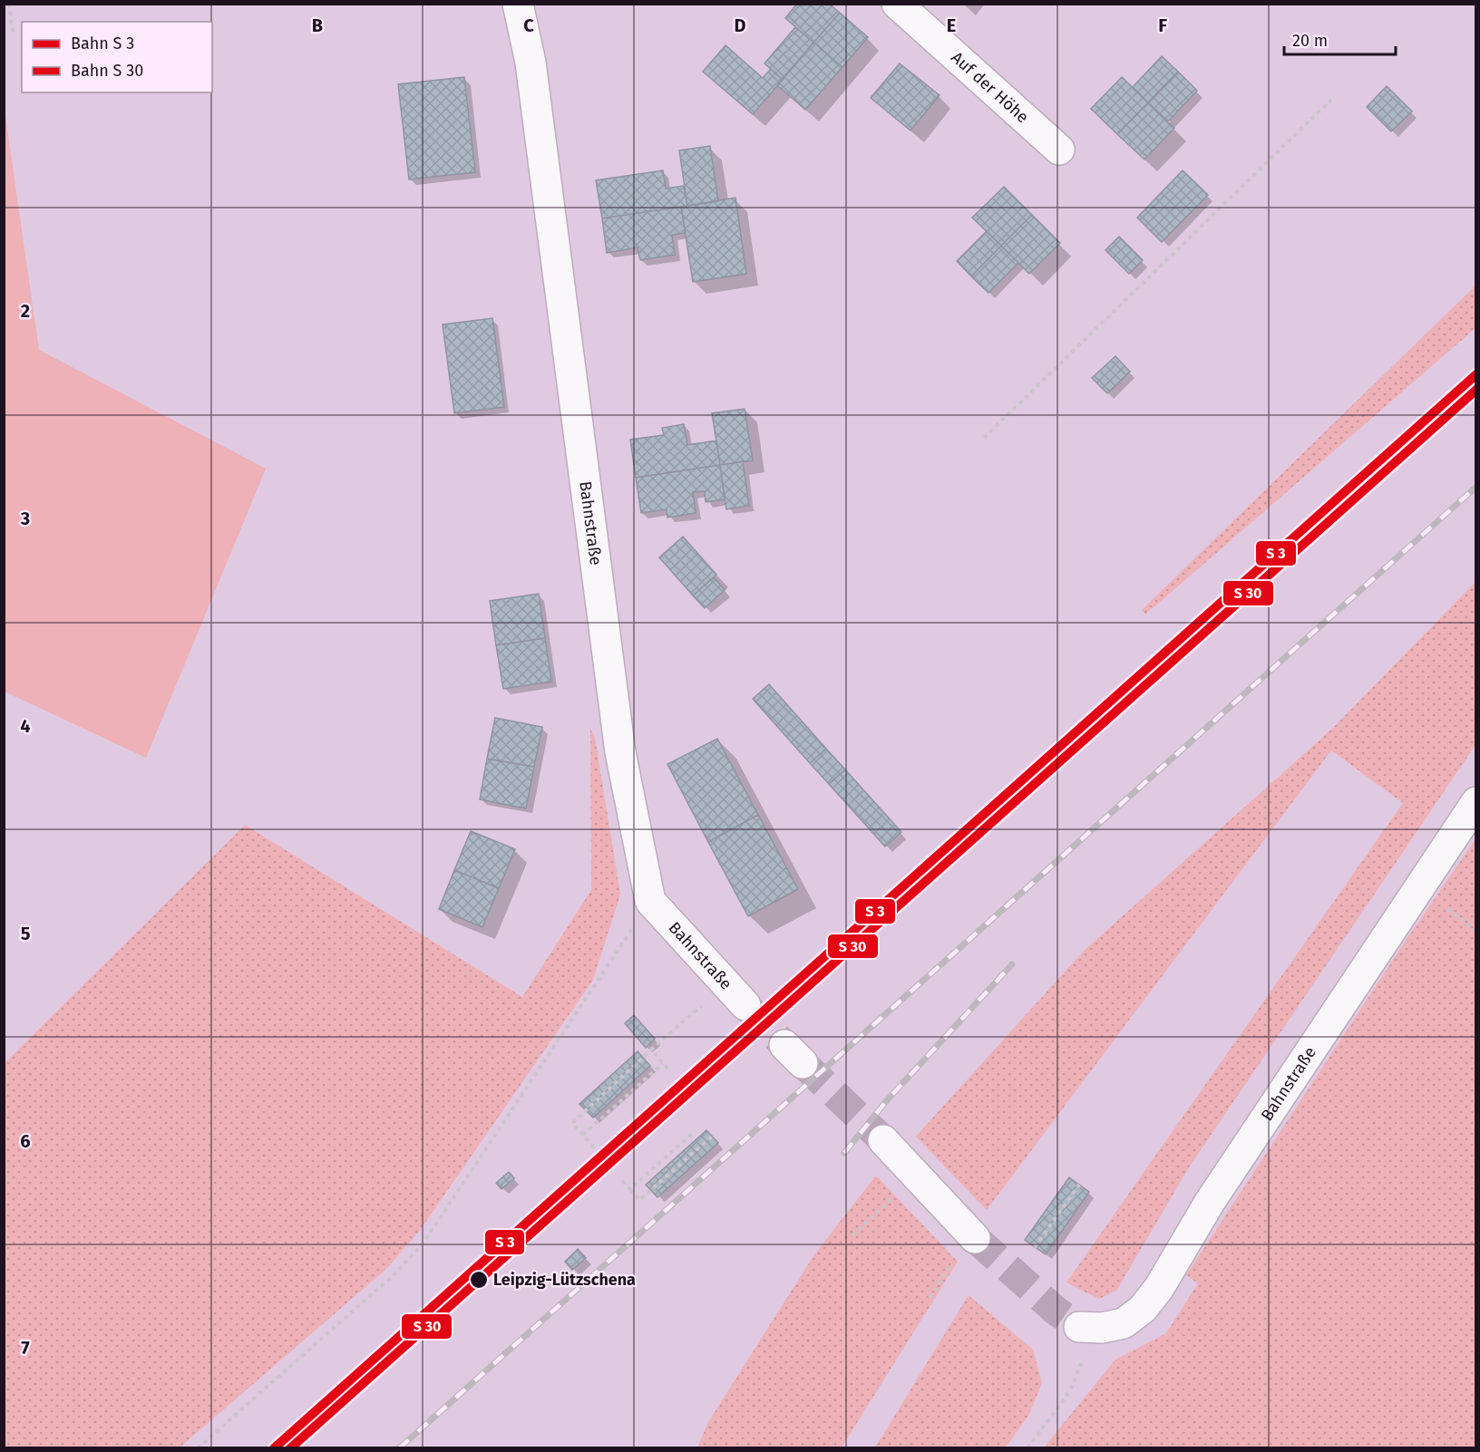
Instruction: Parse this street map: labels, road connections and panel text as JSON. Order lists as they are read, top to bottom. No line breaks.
{"streets":{"street":["Auf der Höhe","Bahnstraße"]},"places":["Leipzig-Lützschena"],"legend":["Bahn S 3","Bahn S 30"],"scale_bar":"20 m","grid":{"columns":["B","C","D","E","F"],"rows":["2","3","4","5","6","7"]}}
